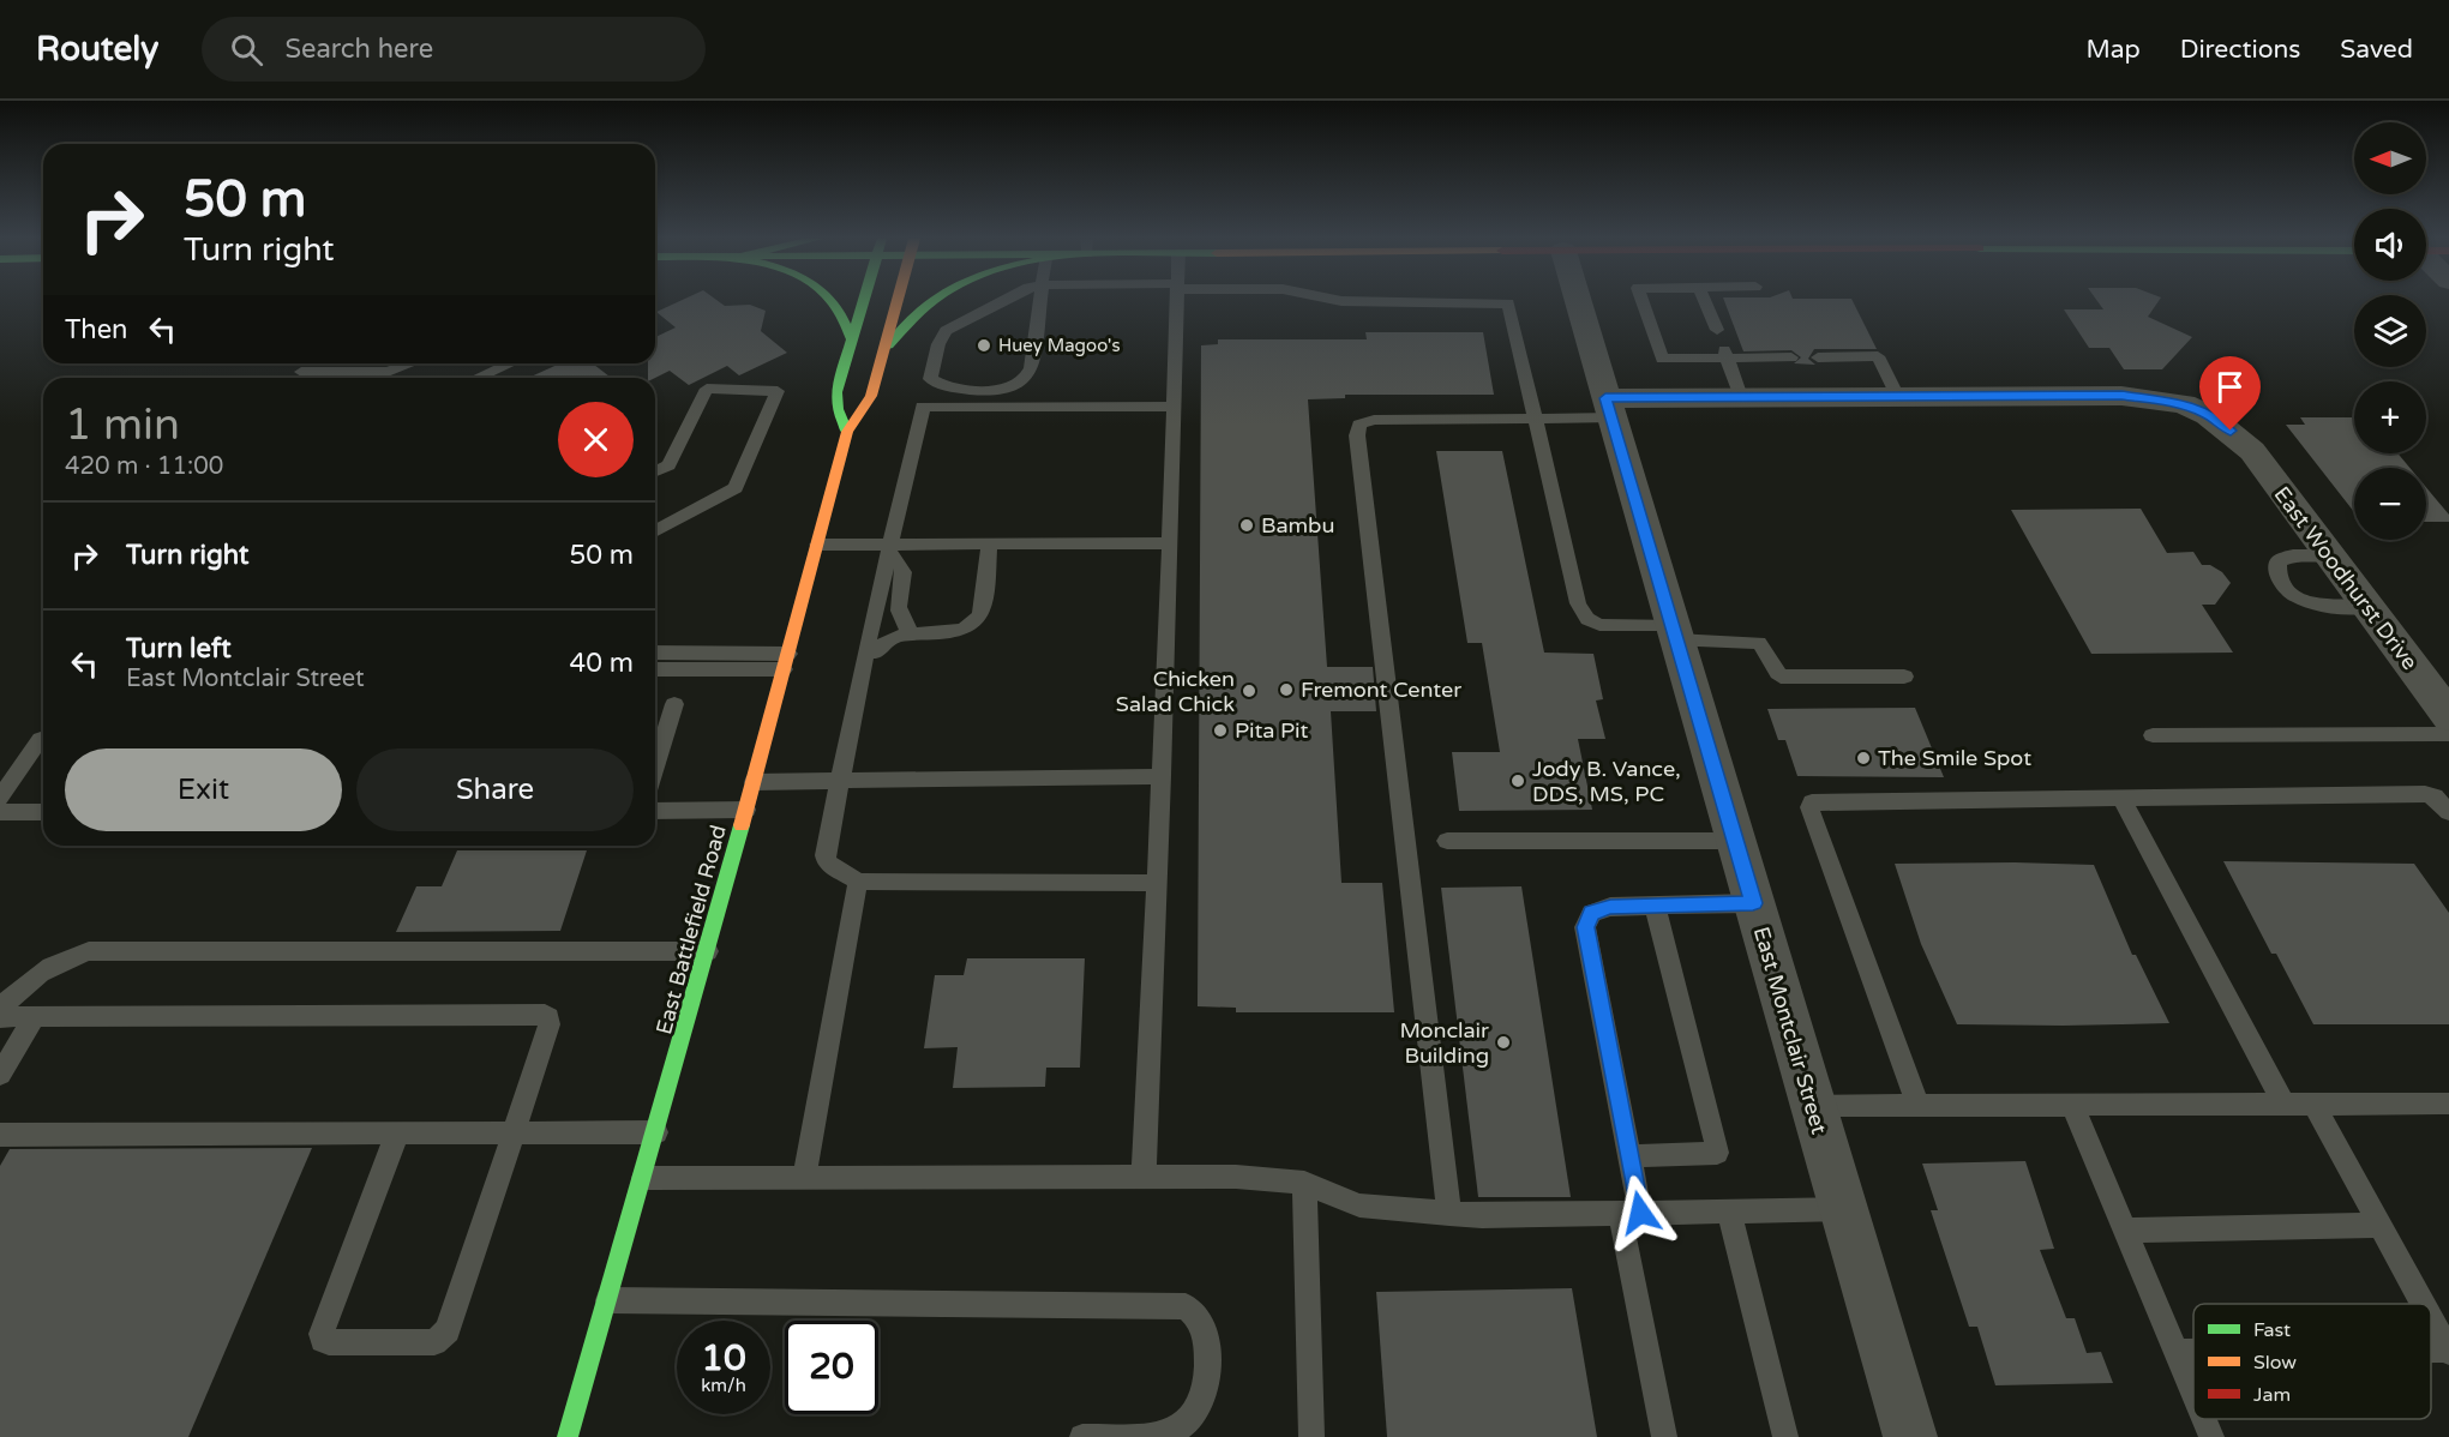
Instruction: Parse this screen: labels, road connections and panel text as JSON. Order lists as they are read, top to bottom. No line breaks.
{"streets":{"main road":["East Battlefield Road"],"street":["East Woodhurst Drive","East Montclair Street"]},"crossings":[["East Woodhurst Drive","East Montclair Street"]],"places":["Huey Magoo's","Bambu","Fremont Center","Chicken Salad Chick","Pita Pit","The Smile Spot","Jody B. Vance, DDS, MS, PC","Monclair Building"],"legend":["Fast","Slow","Jam"],"north":"left","page":{"header":"Routely","search":"Search here","nav":["Map","Directions","Saved"],"map_buttons":["+","−"],"turn":["50 m","Turn right"],"then":"Then","heading":["1 min","420 m · 11:00"],"list":[{"name":"Turn right","value":"50 m"},{"name":"Turn left","note":"East Montclair Street","value":"40 m"}],"buttons":["Exit","Share"],"speed":"10 km/h","limit":"20"}}
